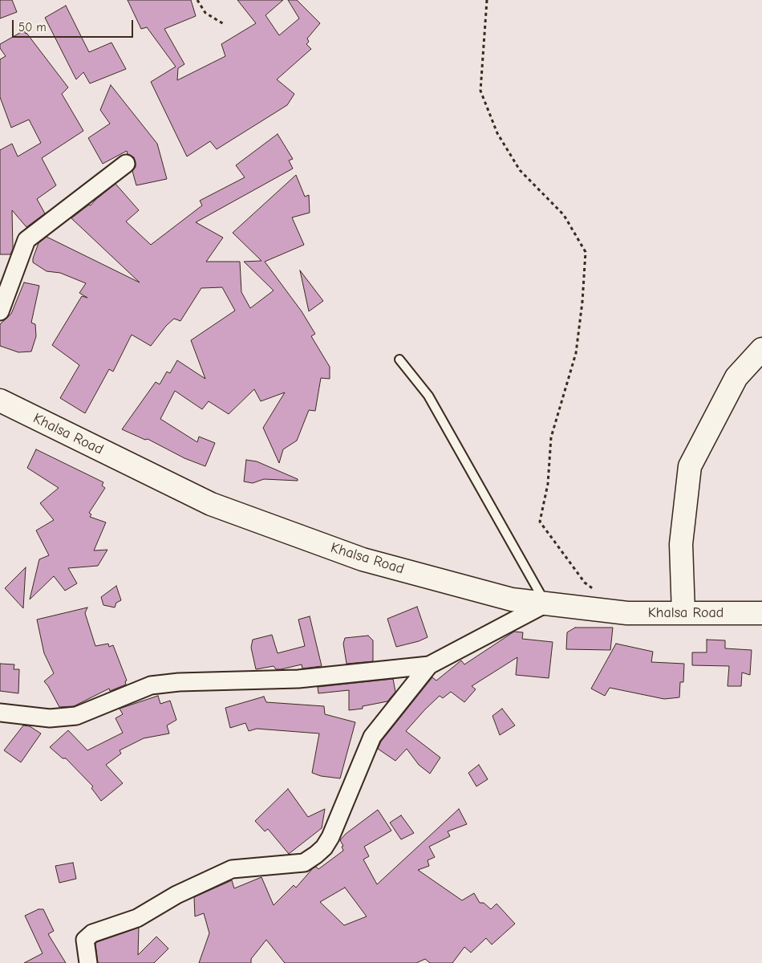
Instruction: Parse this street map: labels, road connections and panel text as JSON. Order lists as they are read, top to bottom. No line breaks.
{"streets":{"main road":["Khalsa Road"]},"scale_bar":"50 m"}
